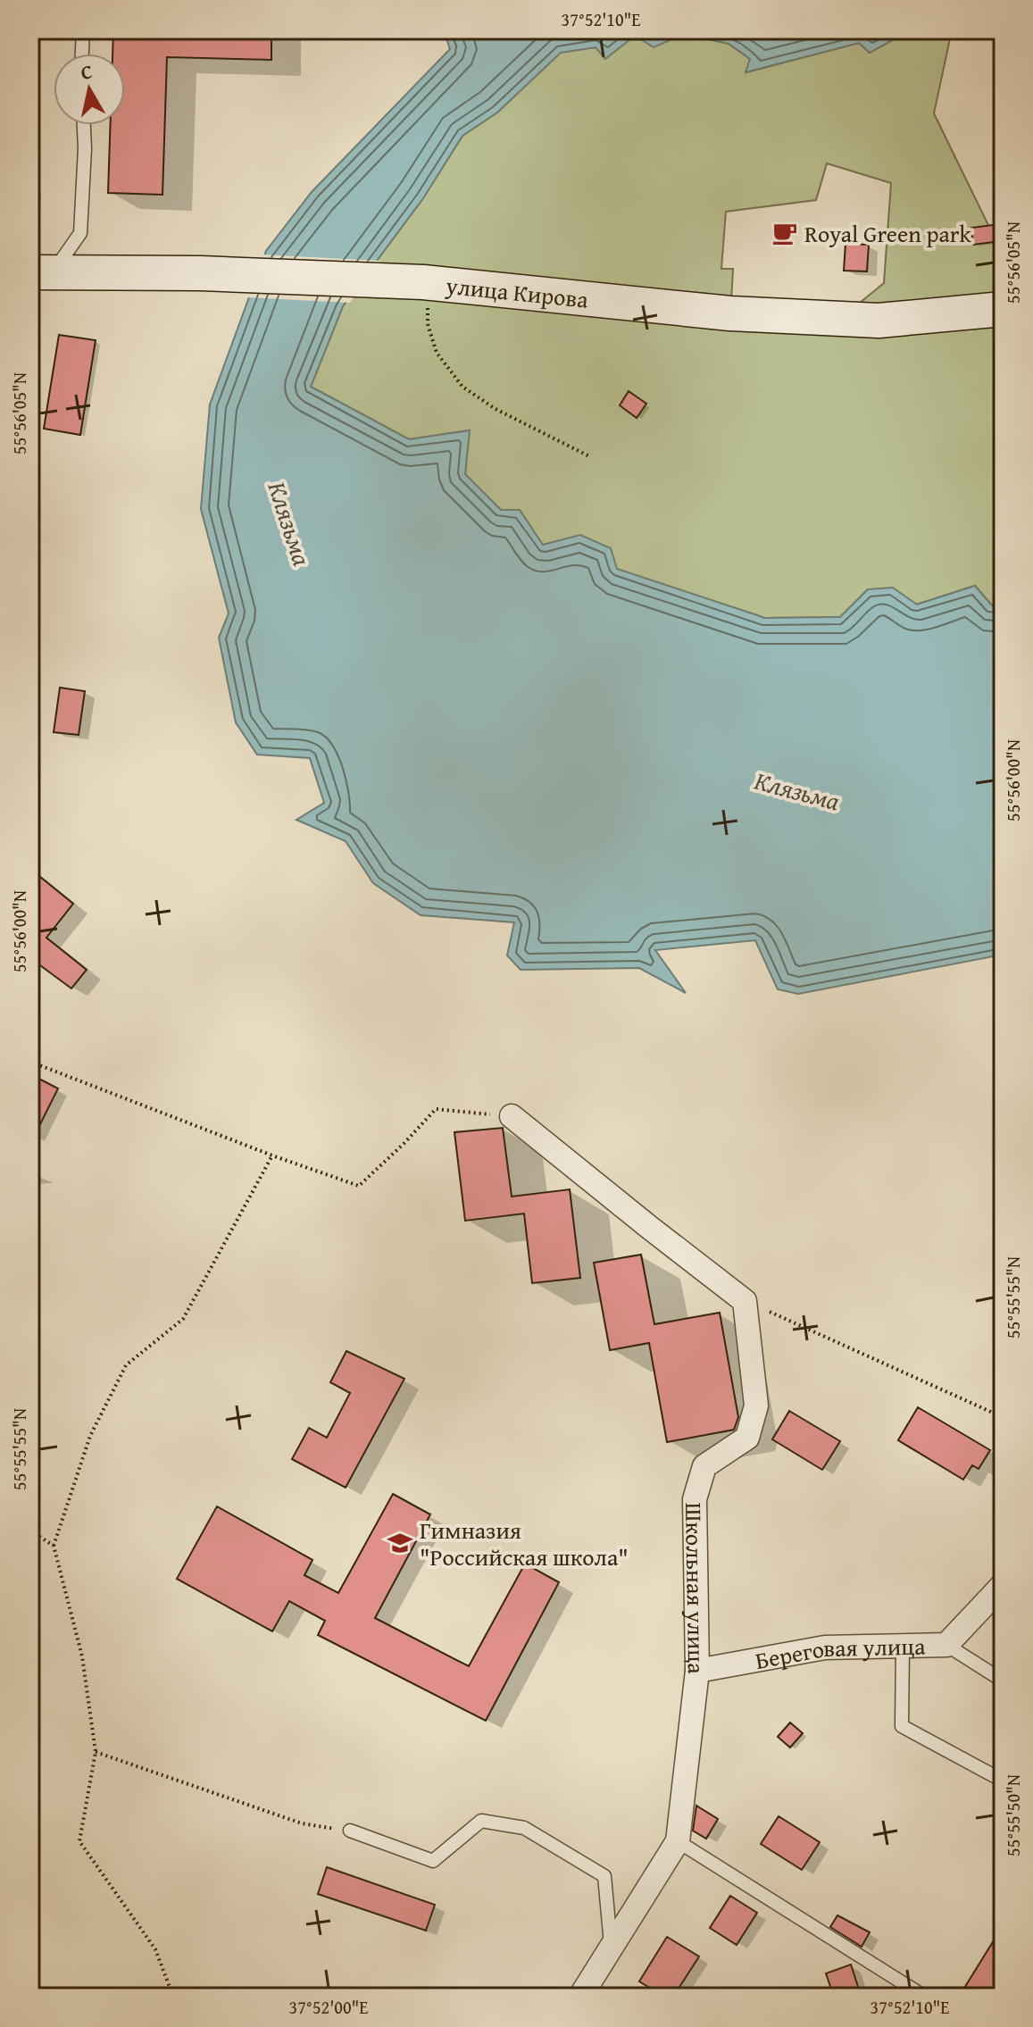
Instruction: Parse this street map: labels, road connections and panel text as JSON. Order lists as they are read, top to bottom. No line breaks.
{"streets":{"street":["улица Кирова","Школьная улица","Береговая улица"]},"crossings":[["Школьная улица","Береговая улица"]],"water":["Клязьма"],"places":{"cafe":["Royal Green park"],"school or university":["Гимназия \"Российская школа\""]},"north":"top","coordinates":["37°52'10\"E","55°56'05\"N","55°56'00\"N","55°55'55\"N","55°55'50\"N","37°52'00\"E"]}
